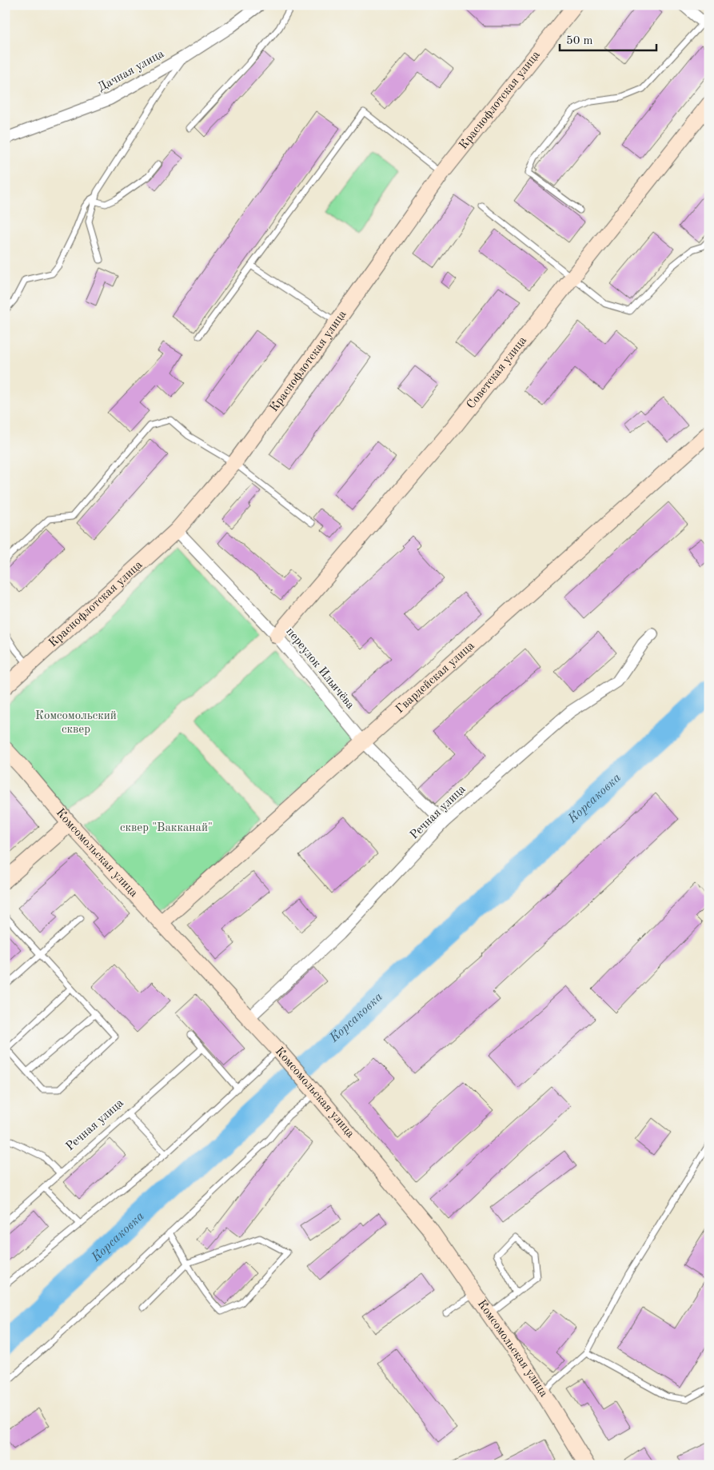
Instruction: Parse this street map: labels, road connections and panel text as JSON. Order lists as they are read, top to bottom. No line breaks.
{"streets":{"main road":["Краснофлотская улица","Советская улица","Гвардейская улица","Комсомольская улица"],"street":["Дачная улица","переулок Ильичёва","Речная улица"]},"crossings":[["Краснофлотская улица","переулок Ильичёва"],["Советская улица","переулок Ильичёва"],["переулок Ильичёва","Гвардейская улица"],["переулок Ильичёва","Речная улица"],["Гвардейская улица","Комсомольская улица"],["Речная улица","Комсомольская улица"]],"water":["Корсаковка"],"parks":["Комсомольский сквер","сквер \"Вакканай\""],"scale_bar":"50 m"}
